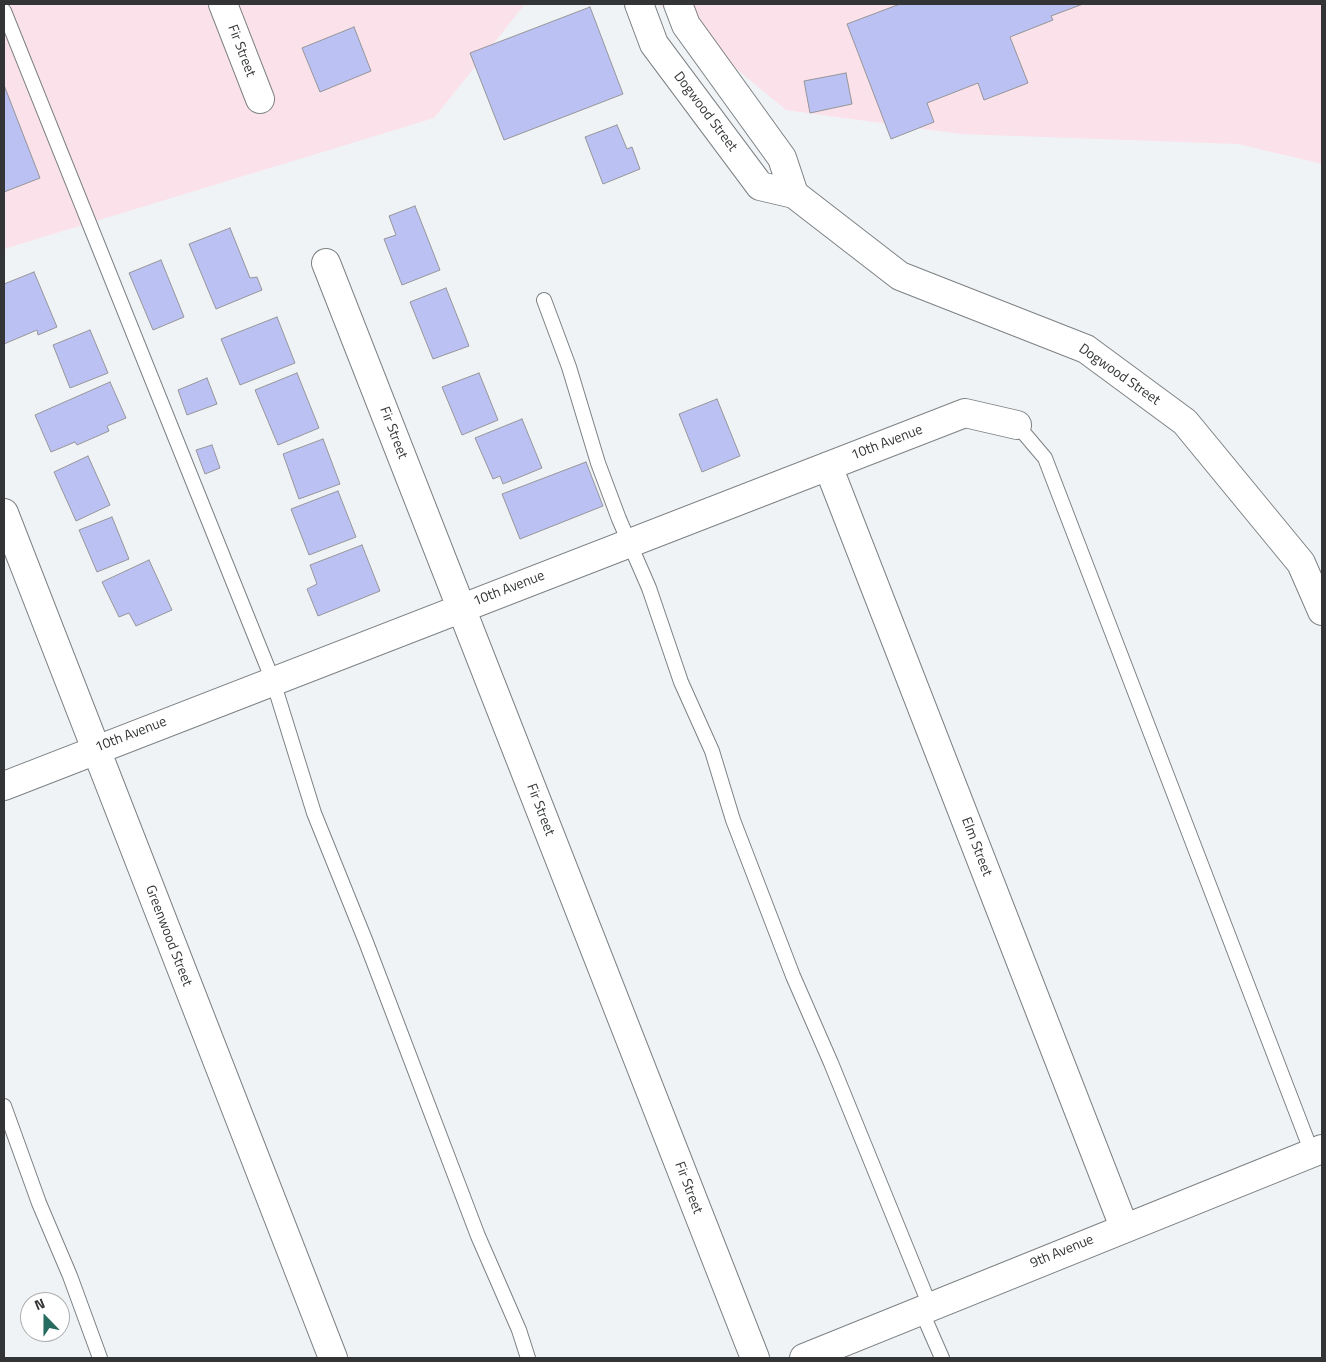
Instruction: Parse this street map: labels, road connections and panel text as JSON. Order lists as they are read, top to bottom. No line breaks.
{"streets":{"street":["Fir Street","Dogwood Street","10th Avenue","Elm Street","Greenwood Street","9th Avenue"]},"crossings":[["Fir Street","10th Avenue"],["10th Avenue","Elm Street"],["10th Avenue","Greenwood Street"],["Elm Street","9th Avenue"]],"north":"top"}
